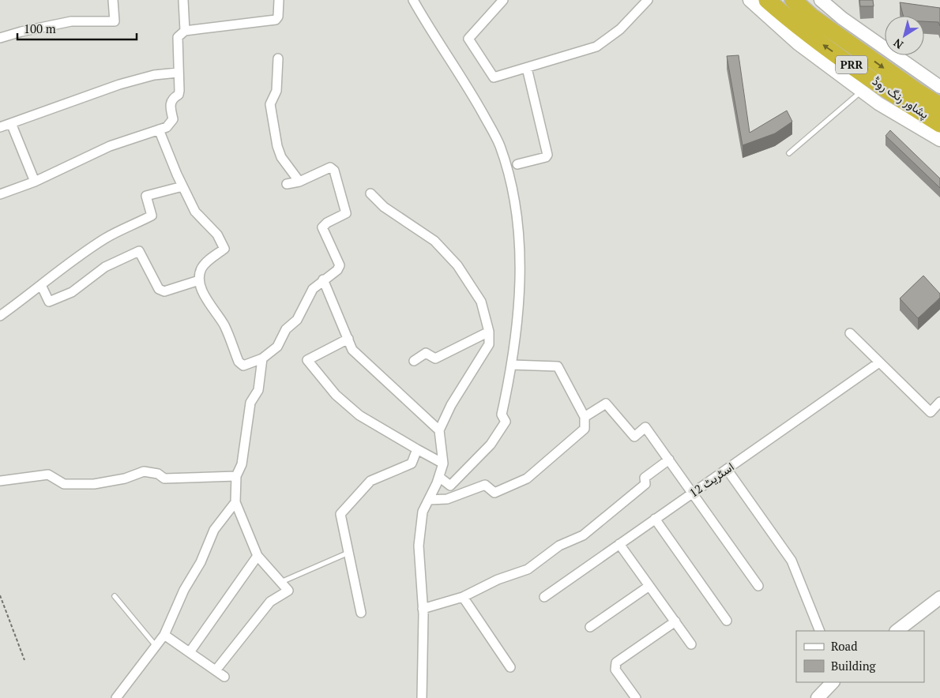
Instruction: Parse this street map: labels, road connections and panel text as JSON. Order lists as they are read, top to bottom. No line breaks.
{"streets":{"highway":["PRR","پشاور رنگ روڈ"],"street":["اسٹریٹ 12"]},"legend":["Road","Building"],"scale_bar":"100 m","north":"bottom left"}
